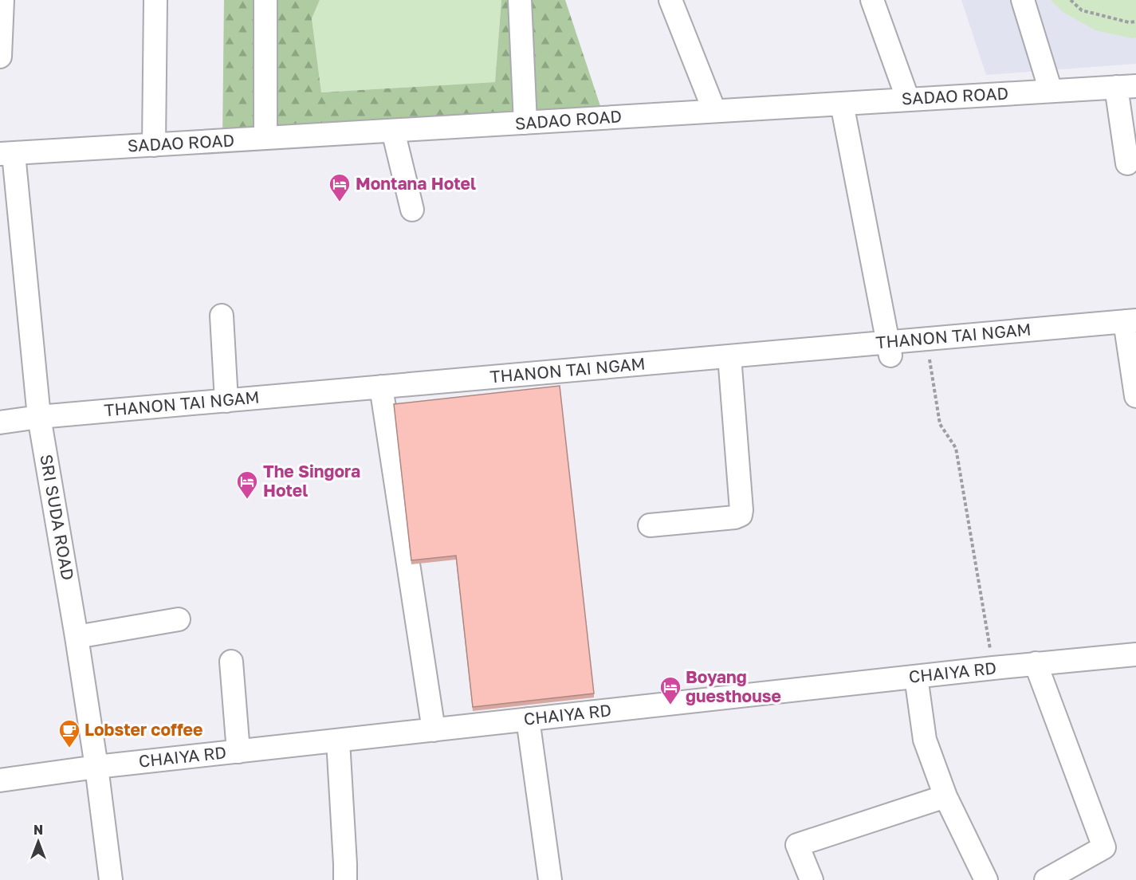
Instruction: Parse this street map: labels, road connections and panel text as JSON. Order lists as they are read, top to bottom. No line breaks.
{"streets":{"street":["SADAO ROAD","THANON TAI NGAM","SRI SUDA ROAD","CHAIYA RD"]},"crossings":[["SADAO ROAD","SRI SUDA ROAD"],["THANON TAI NGAM","SRI SUDA ROAD"],["SRI SUDA ROAD","CHAIYA RD"]],"places":{"hotel":["Montana Hotel","The Singora Hotel","Boyang guesthouse"],"cafe":["Lobster coffee"]},"north":"top"}
